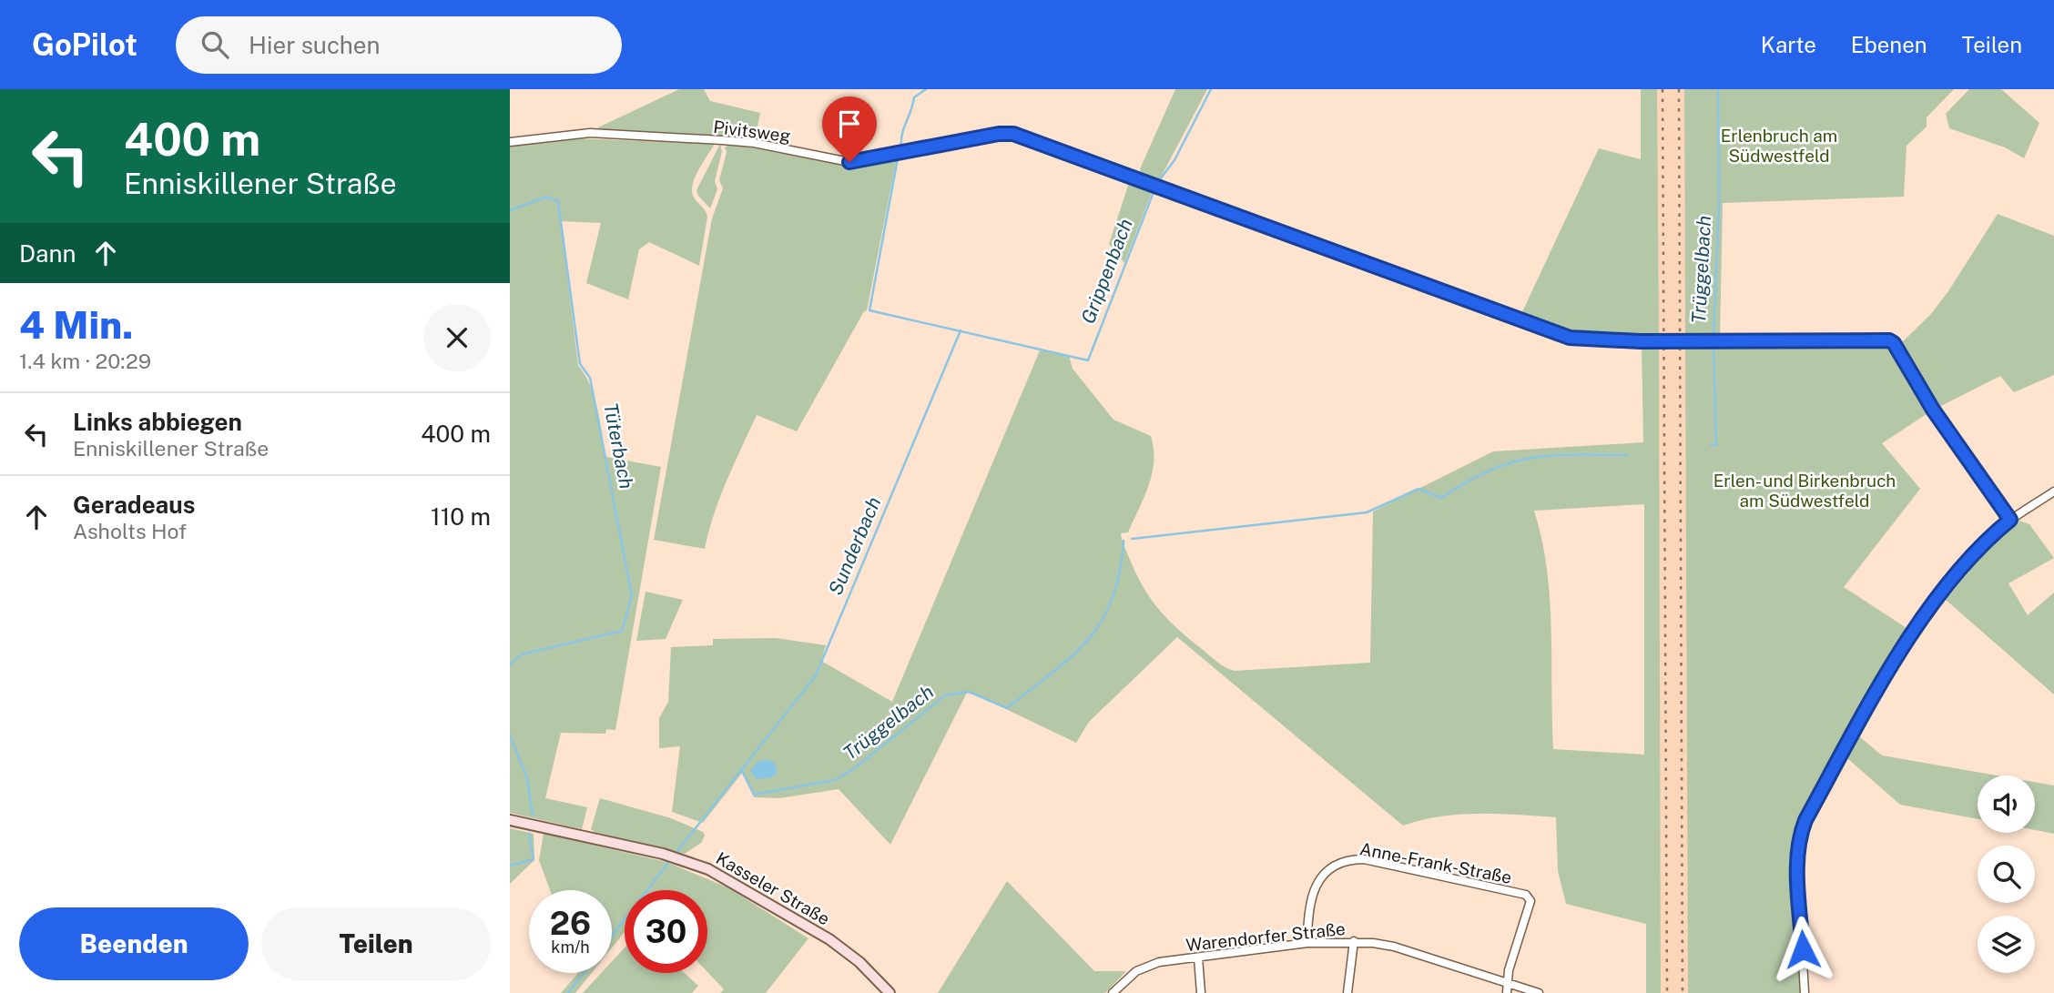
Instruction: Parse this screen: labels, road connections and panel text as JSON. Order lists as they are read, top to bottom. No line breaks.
{"streets":{"street":["Pivitsweg","Anne-Frank-Straße","Kasseler Straße","Warendorfer Straße"]},"crossings":[["Anne-Frank-Straße","Warendorfer Straße"]],"water":["Trüggelbach","Grippenbach","Tüterbach","Sunderbach"],"parks":["Erlenbruch am Südwestfeld","Erlen- und Birkenbruch am Südwestfeld"],"page":{"header":"GoPilot","search":"Hier suchen","nav":["Karte","Ebenen","Teilen"],"turn":["400 m","Enniskillener Straße"],"then":"Dann","heading":["4 Min.","1.4 km · 20:29"],"list":[{"name":"Links abbiegen","note":"Enniskillener Straße","value":"400 m"},{"name":"Geradeaus","note":"Asholts Hof","value":"110 m"}],"speed":"26 km/h","limit":"30","buttons":["Beenden","Teilen"]}}
